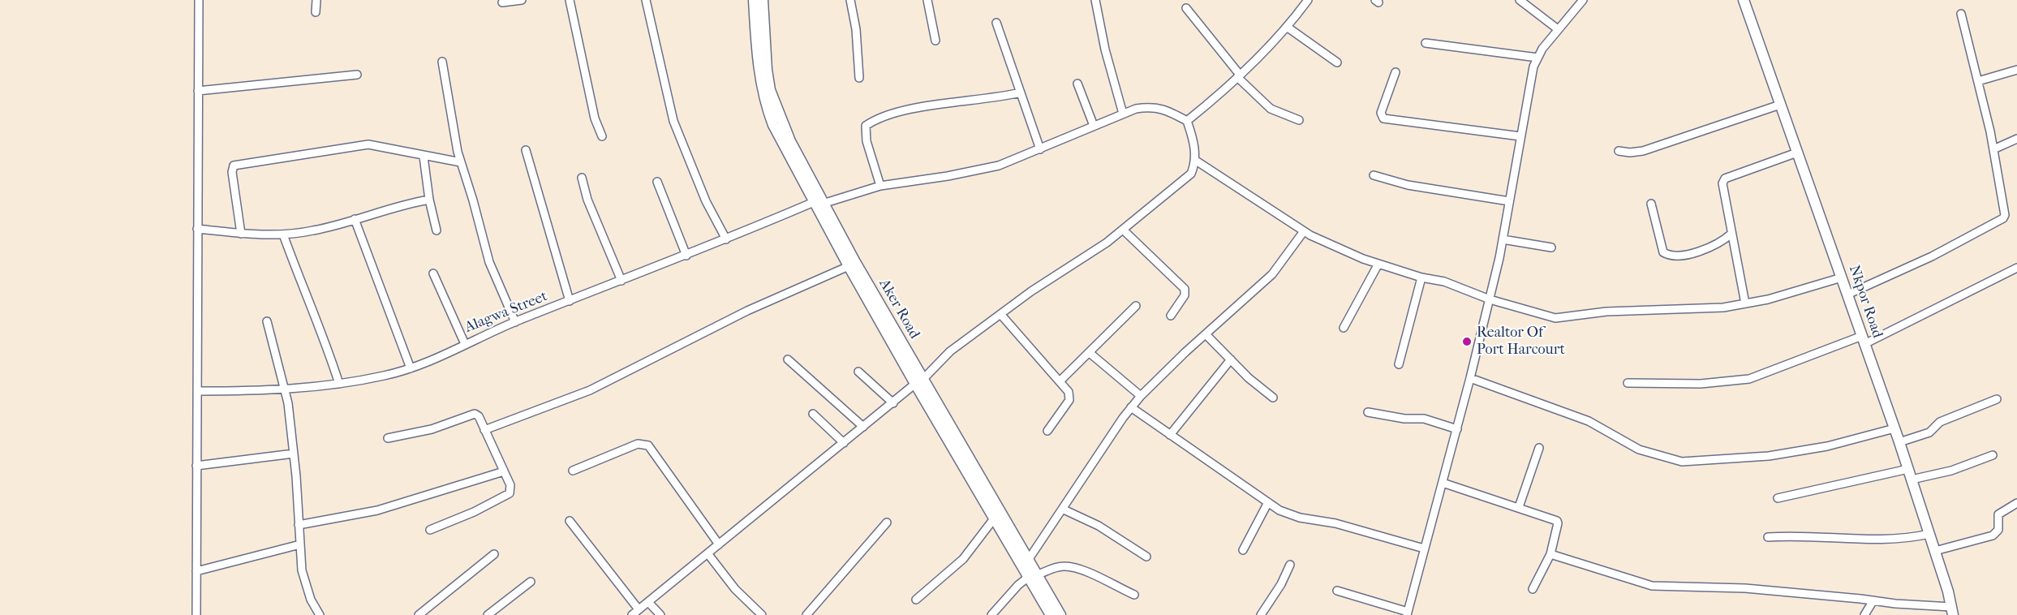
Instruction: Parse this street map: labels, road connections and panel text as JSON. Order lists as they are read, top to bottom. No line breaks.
{"streets":{"street":["Nkpor Road","Aker Road","Alagwa Street"]},"crossings":[["Aker Road","Alagwa Street"]],"places":["Realtor Of Port Harcourt"]}
